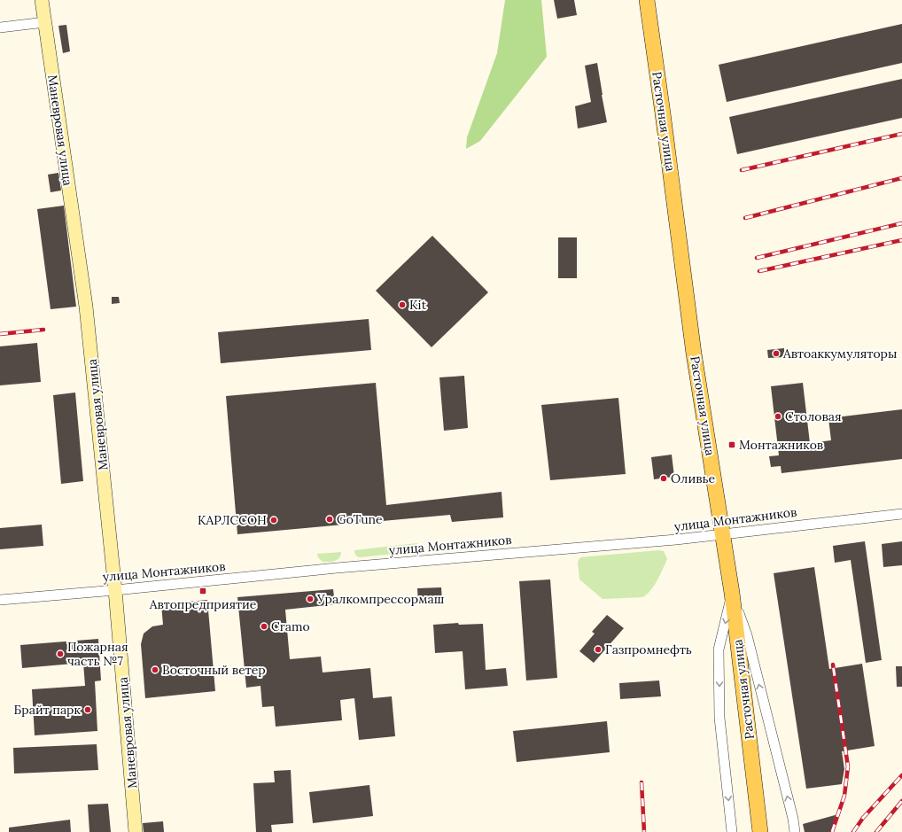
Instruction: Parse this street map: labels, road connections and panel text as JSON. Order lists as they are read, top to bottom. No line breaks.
{"streets":{"main road":["Расточная улица","Маневровая улица"],"street":["улица Монтажников"]},"crossings":[["Расточная улица","улица Монтажников"],["Маневровая улица","улица Монтажников"]],"places":{"other":["Kit","Автоаккумуляторы","Столовая","Оливье","GoTune","КАРЛССОН","Уралкомпрессормаш","Cramo","Газпромнефть","Пожарная часть №7","Восточный ветер","Брайт парк"],"transit":["Монтажников","Автопредприятие"]}}
